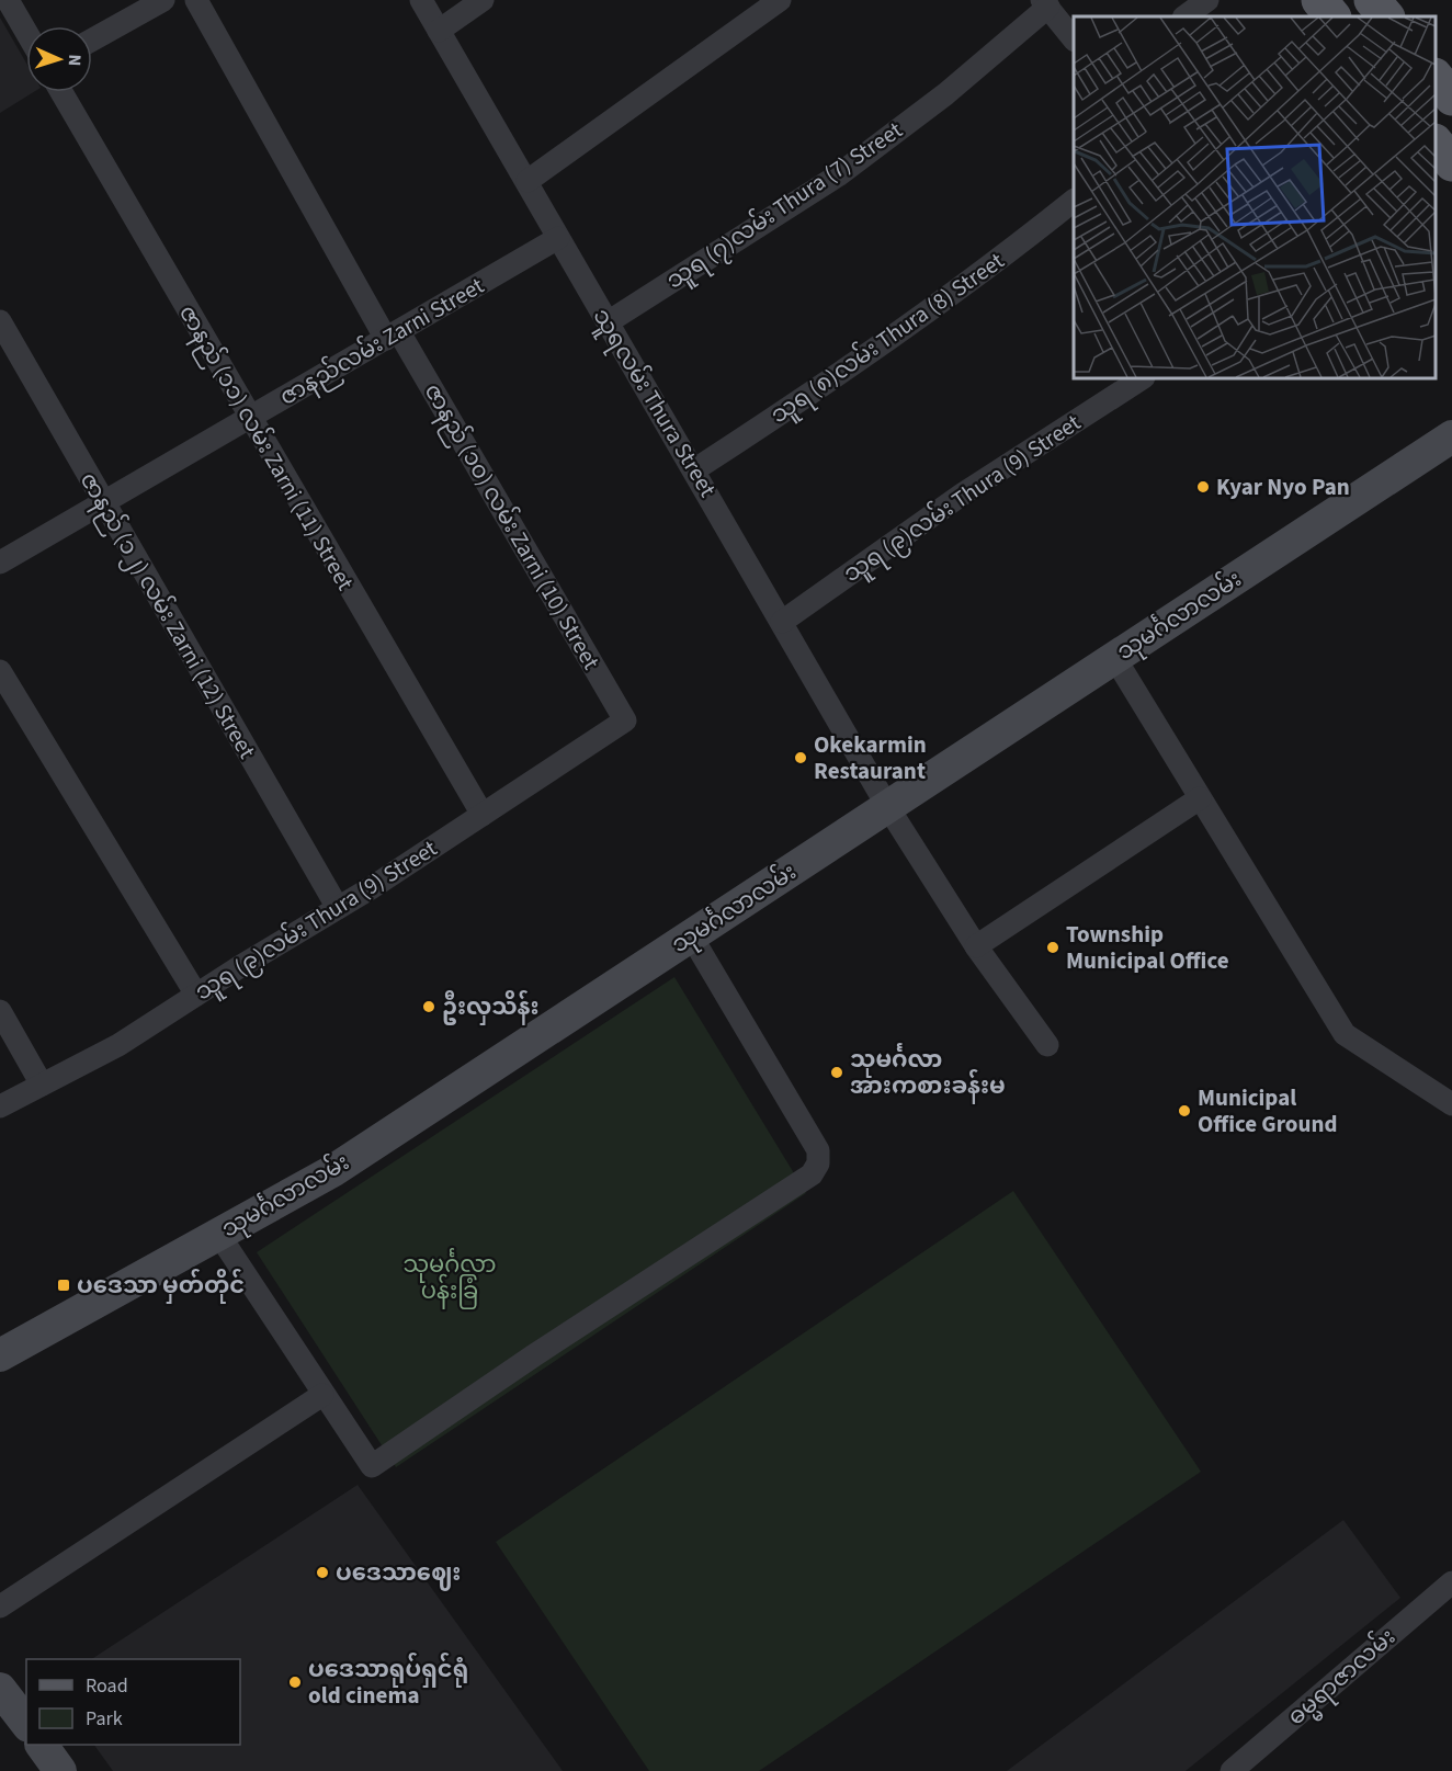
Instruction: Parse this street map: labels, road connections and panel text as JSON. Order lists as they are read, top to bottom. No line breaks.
{"streets":{"main road":["သုမင်္ဂလာလမ်း"],"street":["သူရ (၇)လမ်း Thura (7) Street","သူရ (၈)လမ်း Thura (8) Street","ဇာနည်လမ်း Zarni Street","သူရလမ်း Thura Street","ဇာနည် (၁၁) လမ်း Zarni (11) Street","သူရ (၉)လမ်း Thura (9) Street","ဇာနည် (၁၀) လမ်း Zarni (10) Street","ဇာနည် (၁၂) လမ်း Zarni (12) Street","ဓမ္မရာဇာလမ်း"]},"crossings":[["သူရ (၇)လမ်း Thura (7) Street","သူရလမ်း Thura Street"],["သူရ (၈)လမ်း Thura (8) Street","သူရလမ်း Thura Street"],["ဇာနည်လမ်း Zarni Street","သူရလမ်း Thura Street"],["ဇာနည်လမ်း Zarni Street","ဇာနည် (၁၁) လမ်း Zarni (11) Street"],["ဇာနည်လမ်း Zarni Street","ဇာနည် (၁၀) လမ်း Zarni (10) Street"],["ဇာနည်လမ်း Zarni Street","ဇာနည် (၁၂) လမ်း Zarni (12) Street"],["သူရလမ်း Thura Street","သူရ (၉)လမ်း Thura (9) Street"],["သူရလမ်း Thura Street","သုမင်္ဂလာလမ်း"],["ဇာနည် (၁၁) လမ်း Zarni (11) Street","သူရ (၉)လမ်း Thura (9) Street"],["သူရ (၉)လမ်း Thura (9) Street","ဇာနည် (၁၀) လမ်း Zarni (10) Street"],["သူရ (၉)လမ်း Thura (9) Street","ဇာနည် (၁၂) လမ်း Zarni (12) Street"]],"parks":["သုမင်္ဂလာ ပန်းခြံ"],"places":{"other":["Kyar Nyo Pan","Okekarmin Restaurant","Township Municipal Office","ဦးလှသိန်း","သုမင်္ဂလာ အားကစားခန်းမ","Municipal Office Ground","ပဒေသာဈေး","ပဒေသာရုပ်ရှင်ရုံ old cinema"],"transit":["ပဒေသာ မှတ်တိုင်"]},"legend":["Road","Park"],"north":"right"}
